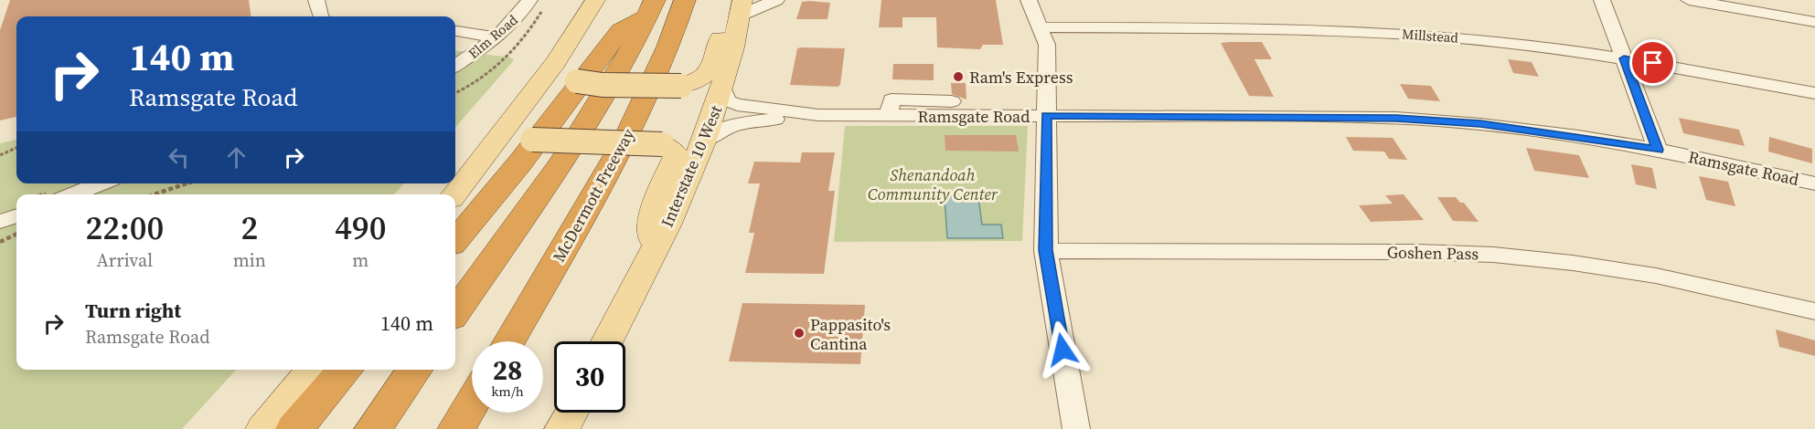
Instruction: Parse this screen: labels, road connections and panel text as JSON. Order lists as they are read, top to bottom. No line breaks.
{"streets":{"highway":["McDermott Freeway"],"main road":["Interstate 10 West"],"street":["Millstead","Elm Road","Ramsgate Road","Goshen Pass"]},"crossings":[["Ramsgate Road","Interstate 10 West"]],"parks":["Shenandoah Community Center"],"places":["Ram's Express","Pappasito's Cantina"],"page":{"turn":["140 m","Ramsgate Road"],"eta":["22:00","Arrival","2","min","490","m"],"list":[{"name":"Turn right","note":"Ramsgate Road","value":"140 m"}],"speed":"28 km/h","limit":"30"}}
